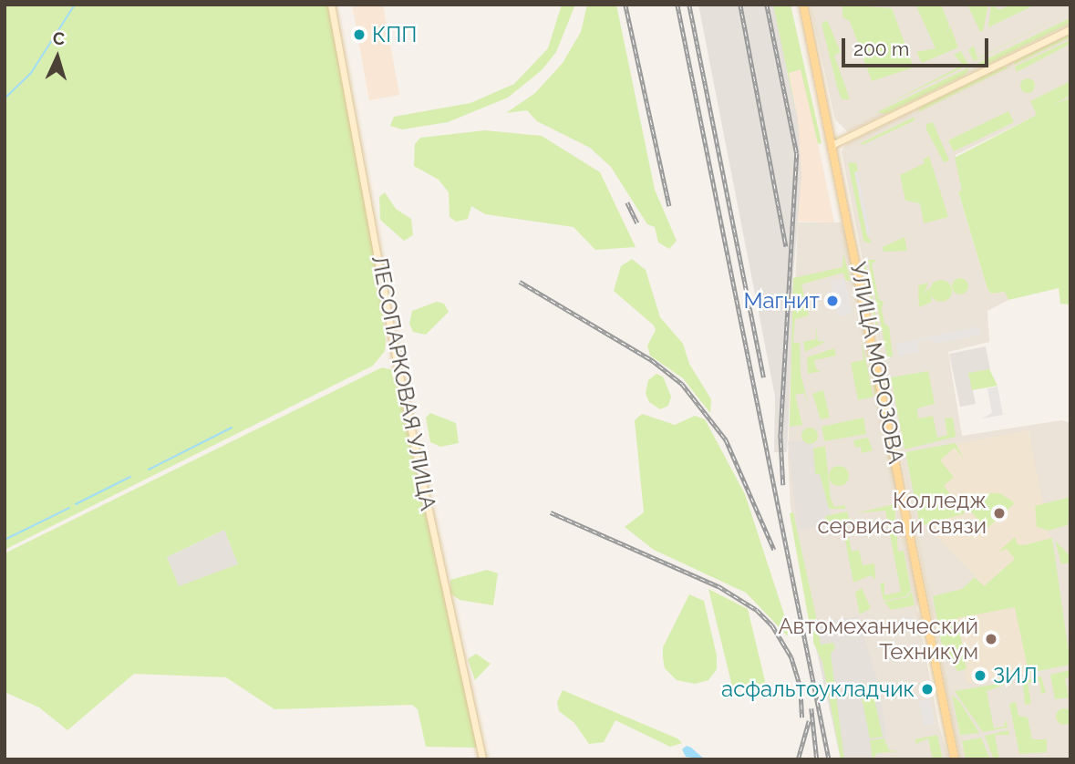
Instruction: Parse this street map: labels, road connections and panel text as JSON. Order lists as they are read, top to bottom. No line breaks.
{"streets":{"main road":["УЛИЦА МОРОЗОВА"],"street":["ЛЕСОПАРКОВАЯ УЛИЦА"]},"places":["КПП","Магнит","Колледж сервиса и связи","Автомеханический Техникум","ЗИЛ","асфальтоукладчик"],"scale_bar":"200 m","north":"top"}
